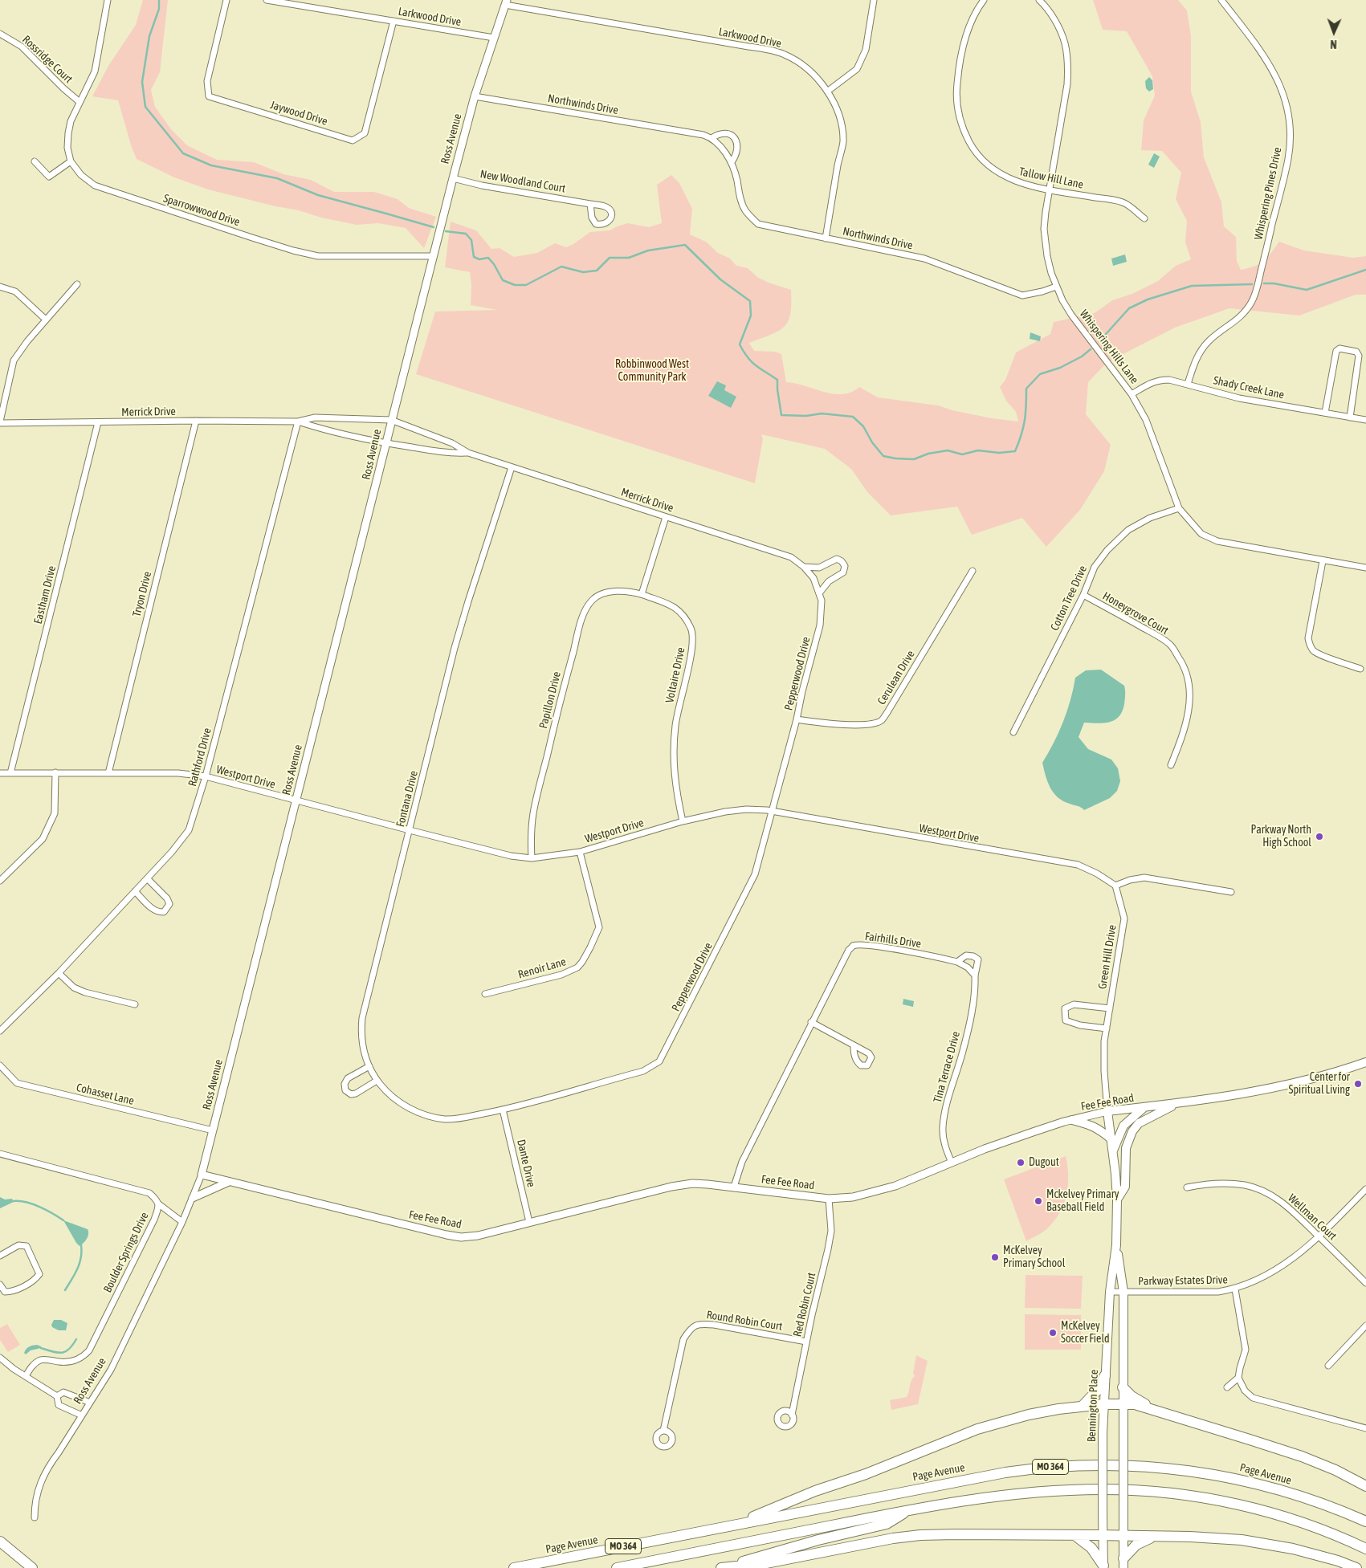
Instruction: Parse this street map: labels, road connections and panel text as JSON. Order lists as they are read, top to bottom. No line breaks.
{"streets":{"highway":["MO 364","Page Avenue"],"main road":["Fee Fee Road","Bennington Place"],"street":["Larkwood Drive","Rossridge Court","Northwinds Drive","Jaywood Drive","Ross Avenue","Tallow Hill Lane","New Woodland Court","Whispering Pines Drive","Sparrowwood Drive","Whispering Hills Lane","Shady Creek Lane","Merrick Drive","Tryon Drive","Eastham Drive","Cotton Tree Drive","Honeygrove Court","Pepperwood Drive","Voltaire Drive","Cerulean Drive","Papillon Drive","Rathford Drive","Westport Drive","Fontana Drive","Fairhills Drive","Green Hill Drive","Renoir Lane","Tina Terrace Drive","Cohasset Lane","Dante Drive","Wellman Court","Boulder Springs Drive","Parkway Estates Drive","Red Robin Court","Round Robin Court"]},"crossings":[["Larkwood Drive","Northwinds Drive"],["Larkwood Drive","Jaywood Drive"],["Larkwood Drive","Ross Avenue"],["Northwinds Drive","Ross Avenue"],["Northwinds Drive","Whispering Hills Lane"],["Ross Avenue","New Woodland Court"],["Ross Avenue","Sparrowwood Drive"],["Ross Avenue","Merrick Drive"],["Ross Avenue","Westport Drive"],["Ross Avenue","Cohasset Lane"],["Ross Avenue","Fee Fee Road"],["Tallow Hill Lane","Whispering Hills Lane"],["Whispering Pines Drive","Shady Creek Lane"],["Whispering Hills Lane","Shady Creek Lane"],["Whispering Hills Lane","Cotton Tree Drive"],["Merrick Drive","Tryon Drive"],["Merrick Drive","Eastham Drive"],["Merrick Drive","Pepperwood Drive"],["Merrick Drive","Rathford Drive"],["Merrick Drive","Fontana Drive"],["Tryon Drive","Westport Drive"],["Eastham Drive","Westport Drive"],["Cotton Tree Drive","Honeygrove Court"],["Pepperwood Drive","Cerulean Drive"],["Pepperwood Drive","Westport Drive"],["Pepperwood Drive","Fontana Drive"],["Pepperwood Drive","Dante Drive"],["Voltaire Drive","Papillon Drive"],["Voltaire Drive","Westport Drive"],["Papillon Drive","Westport Drive"],["Rathford Drive","Westport Drive"],["Westport Drive","Fontana Drive"],["Westport Drive","Green Hill Drive"],["Westport Drive","Renoir Lane"],["Fairhills Drive","Tina Terrace Drive"],["Fairhills Drive","Fee Fee Road"],["Green Hill Drive","Fee Fee Road"],["Green Hill Drive","Bennington Place"],["Tina Terrace Drive","Fee Fee Road"],["Fee Fee Road","Dante Drive"],["Fee Fee Road","Red Robin Court"],["Fee Fee Road","Bennington Place"],["Wellman Court","Parkway Estates Drive"],["Parkway Estates Drive","Bennington Place"],["Red Robin Court","Round Robin Court"]],"parks":["Robbinwood West Community Park"],"places":["Parkway North High School","Center for Spiritual Living","Dugout","Mckelvey Primary Baseball Field","McKelvey Primary School","McKelvey Soccer Field"],"north":"bottom"}
